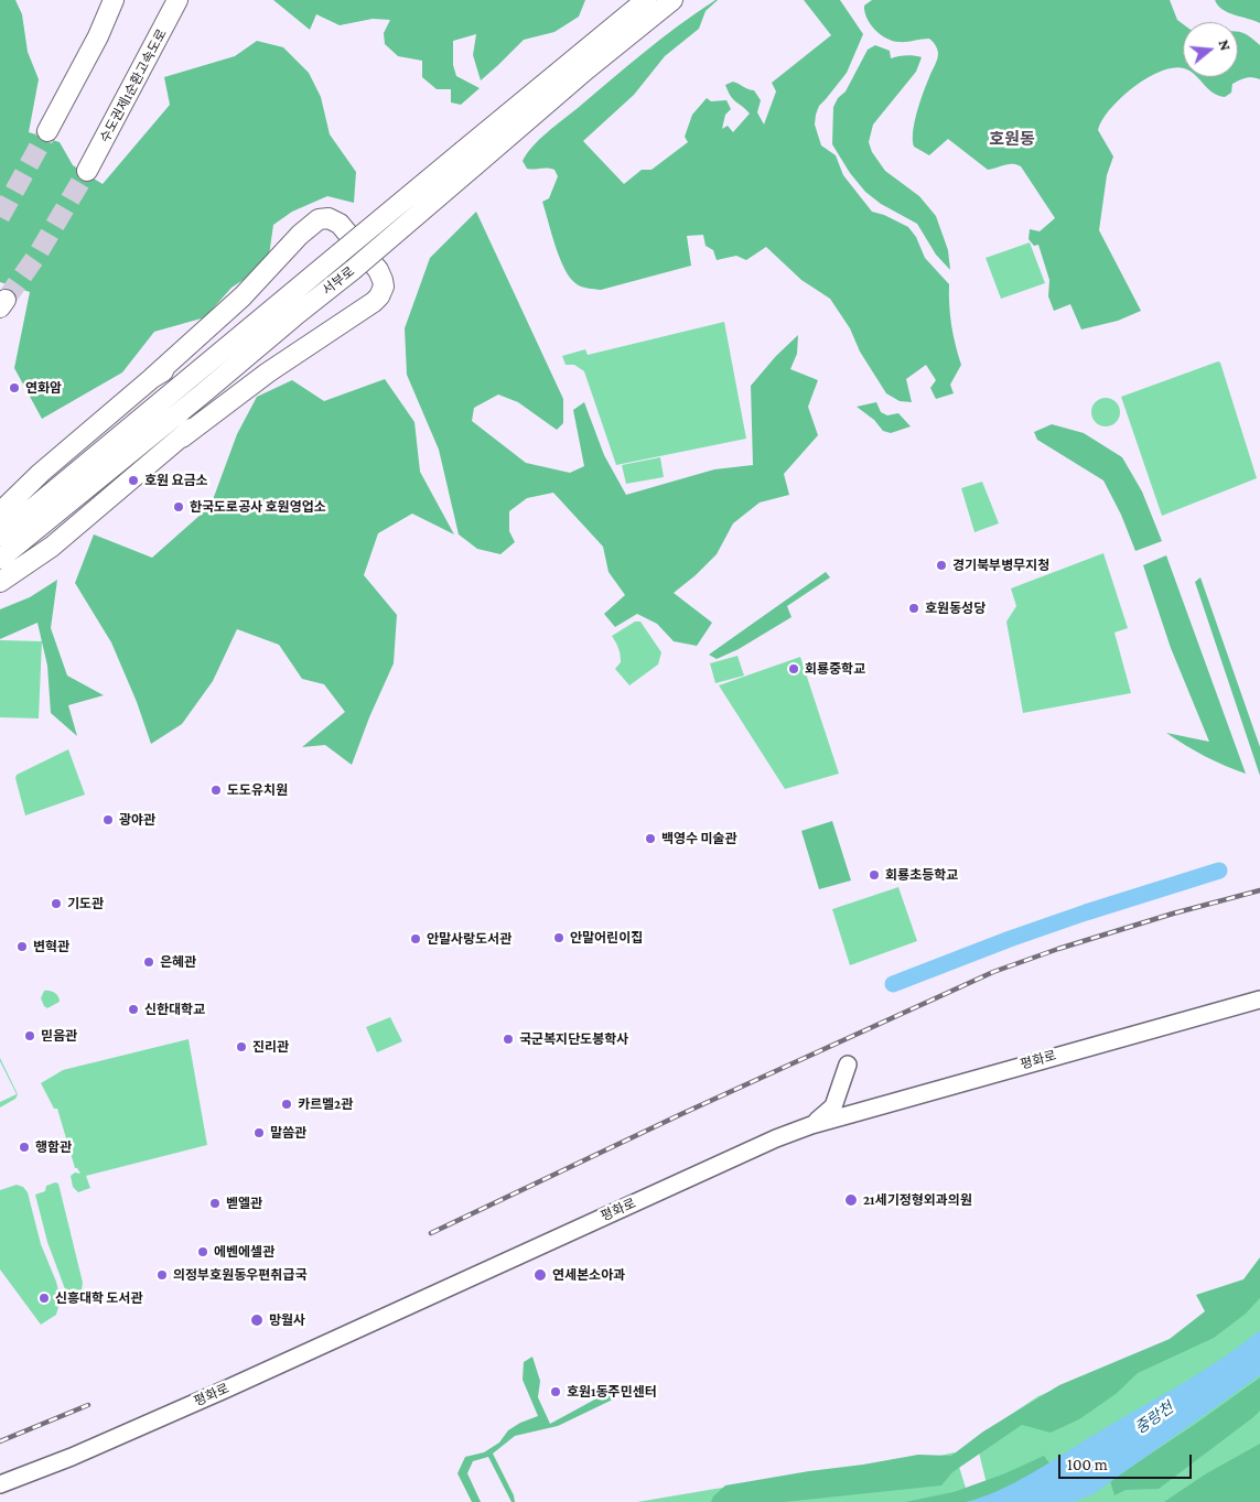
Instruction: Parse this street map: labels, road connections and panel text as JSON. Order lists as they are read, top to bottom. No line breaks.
{"streets":{"highway":["수도권제1순환고속도로","서부로"],"main road":["평화로"]},"districts":["호원동"],"water":["중랑천"],"places":["연화암","호원 요금소","한국도로공사 호원영업소","경기북부병무지청","호원동성당","회룡중학교","도도유치원","광야관","백영수 미술관","회룡초등학교","기도관","안말어린이집","안말사랑도서관","변혁관","은혜관","신한대학교","믿음관","국군복지단도봉학사","진리관","카르멜2관","말씀관","행함관","21세기정형외과의원","벧엘관","에벤에셀관","의정부호원동우편취급국","연세본소아과","신흥대학 도서관","망월사","호원1동주민센터"],"scale_bar":"100 m","north":"right"}
